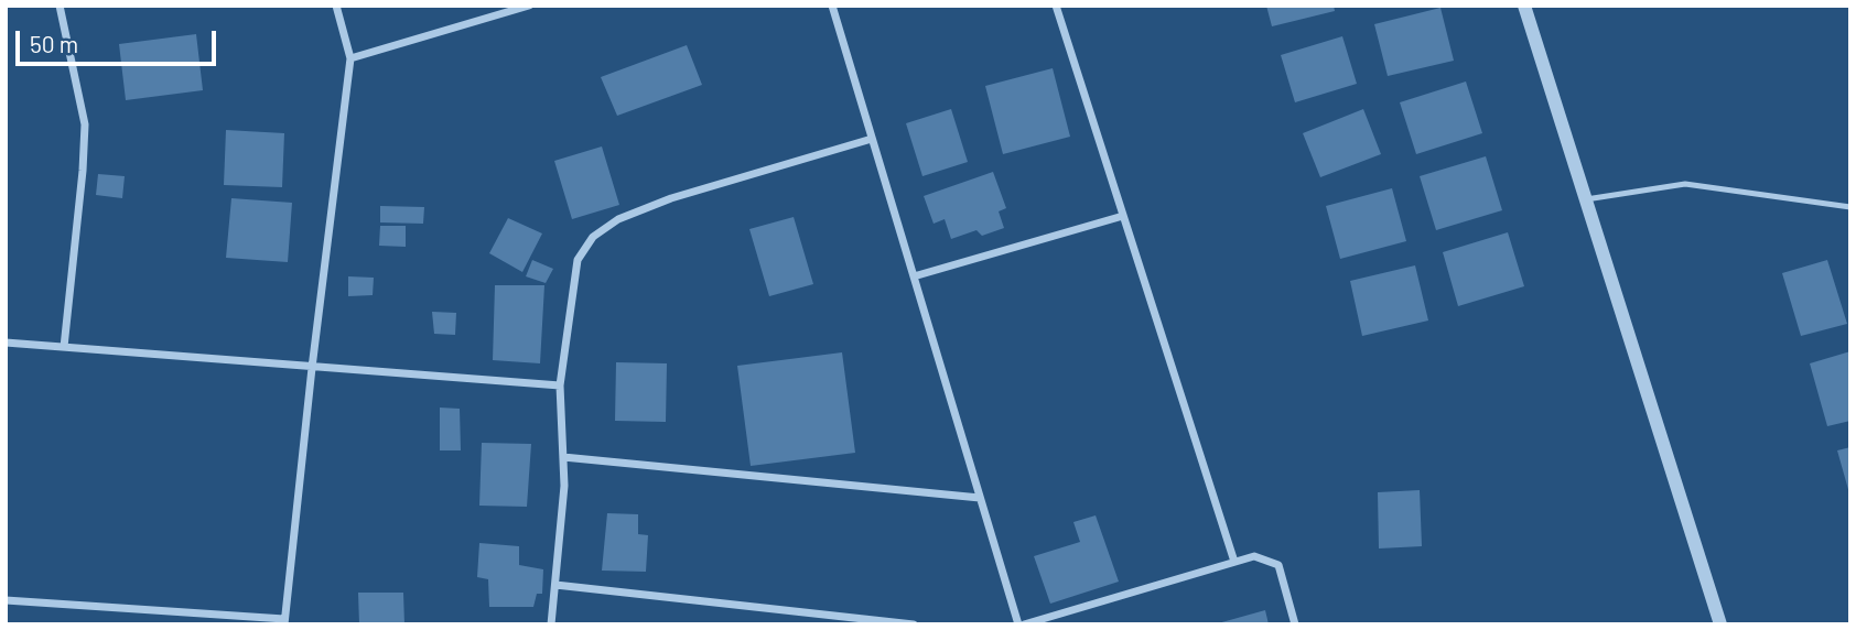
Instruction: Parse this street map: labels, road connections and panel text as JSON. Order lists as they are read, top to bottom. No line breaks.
{"scale_bar":"50 m"}
